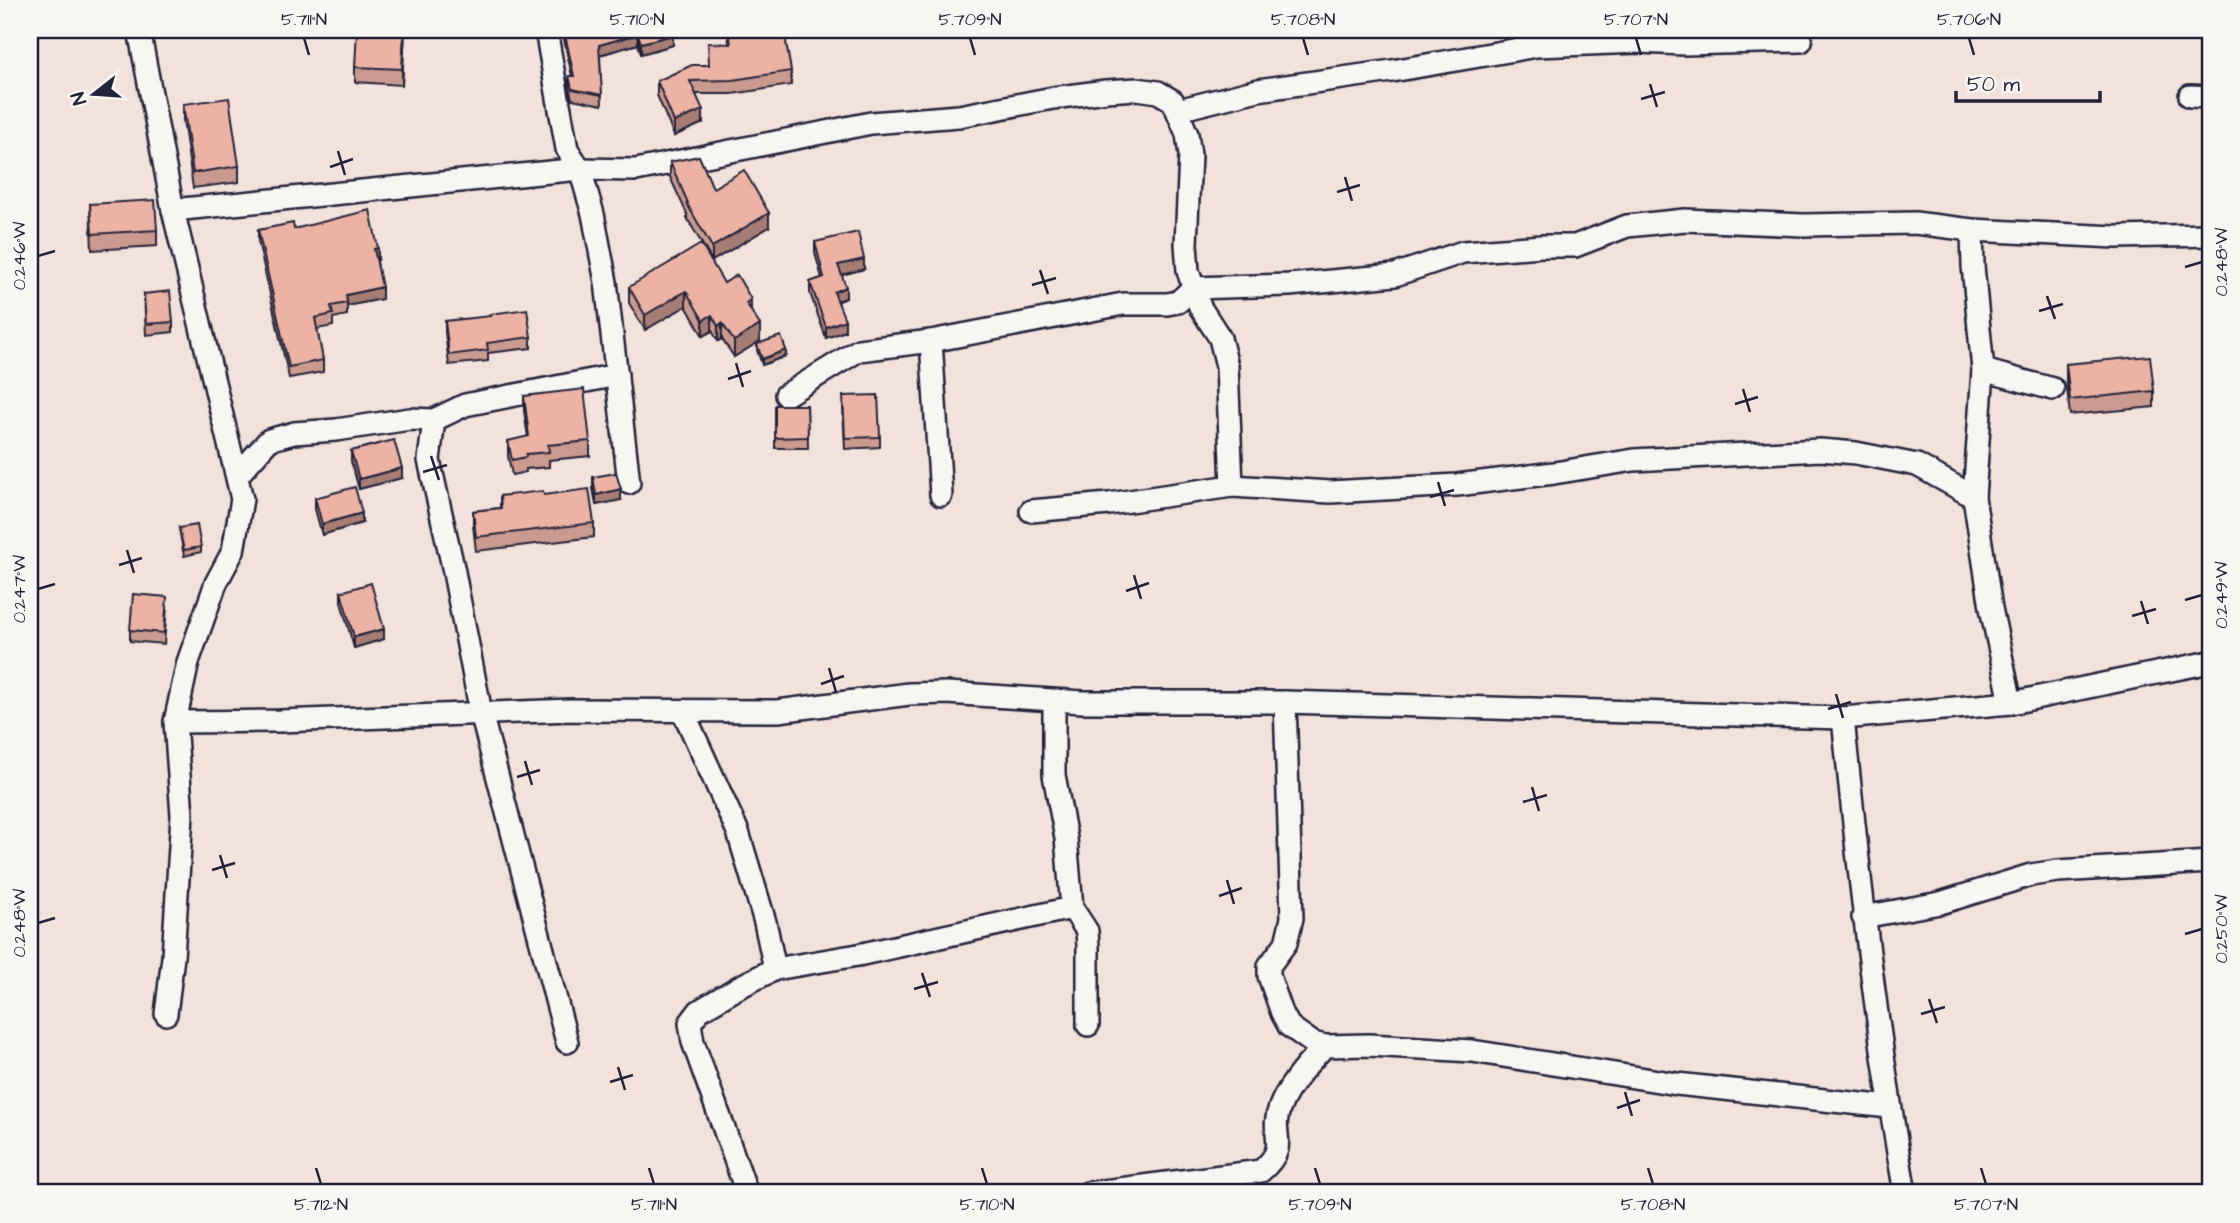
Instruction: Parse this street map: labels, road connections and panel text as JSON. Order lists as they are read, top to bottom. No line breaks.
{"scale_bar":"50 m","north":"left","coordinates":["5.711°N","5.710°N","5.709°N","5.708°N","5.707°N","5.706°N","0.246°W","0.248°W","0.247°W","0.249°W","0.250°W","5.712°N"]}
